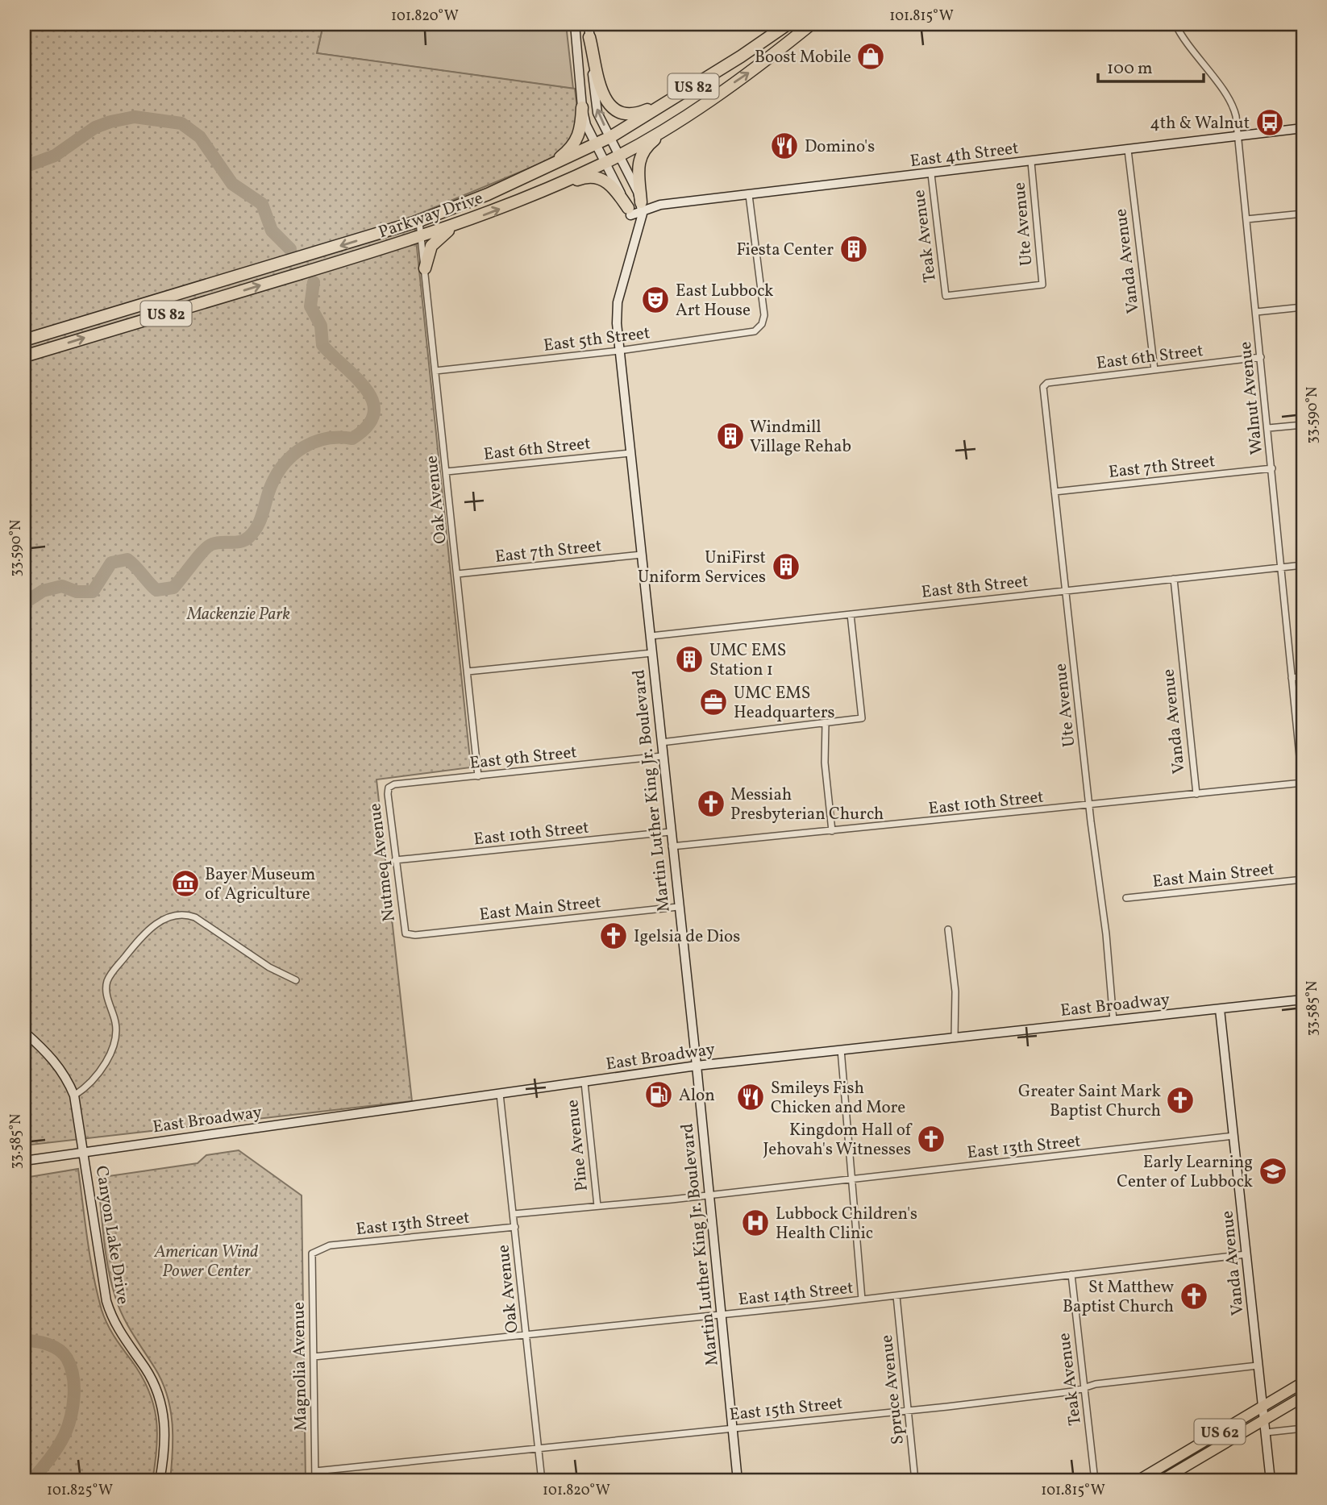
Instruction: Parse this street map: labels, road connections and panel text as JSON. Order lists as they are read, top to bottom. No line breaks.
{"streets":{"highway":["US 82","Parkway Drive"],"main road":["East 4th Street","Vanda Avenue","Martin Luther King Jr. Boulevard","East Broadway","Canyon Lake Drive","US 62"],"street":["Ute Avenue","Teak Avenue","East 5th Street","East 6th Street","Walnut Avenue","East 7th Street","Oak Avenue","East 8th Street","East 9th Street","East 10th Street","Nutmeq Avenue","East Main Street","Pine Avenue","East 13th Street","East 14th Street","Magnolia Avenue","Spruce Avenue","East 15th Street"]},"crossings":[["East 4th Street","Ute Avenue"],["East 4th Street","Teak Avenue"],["East 4th Street","Vanda Avenue"],["East 4th Street","East 5th Street"],["East 4th Street","Walnut Avenue"],["East 4th Street","Martin Luther King Jr. Boulevard"],["Parkway Drive","Oak Avenue"],["Ute Avenue","Teak Avenue"],["Ute Avenue","East 6th Street"],["Ute Avenue","East 7th Street"],["Ute Avenue","East 8th Street"],["Ute Avenue","East 10th Street"],["Ute Avenue","East Broadway"],["Teak Avenue","East 14th Street"],["Teak Avenue","East 15th Street"],["Vanda Avenue","East 6th Street"],["Vanda Avenue","East 8th Street"],["Vanda Avenue","East 10th Street"],["Vanda Avenue","East Broadway"],["Vanda Avenue","East 13th Street"],["Vanda Avenue","East 14th Street"],["Vanda Avenue","East 15th Street"],["Vanda Avenue","US 62"],["East 5th Street","Oak Avenue"],["East 5th Street","Martin Luther King Jr. Boulevard"],["East 6th Street","Walnut Avenue"],["East 6th Street","Oak Avenue"],["East 6th Street","Martin Luther King Jr. Boulevard"],["Walnut Avenue","East 7th Street"],["Walnut Avenue","East 8th Street"],["Walnut Avenue","East 10th Street"],["East 7th Street","Oak Avenue"],["East 7th Street","Martin Luther King Jr. Boulevard"],["Oak Avenue","East 9th Street"],["Oak Avenue","East Broadway"],["Oak Avenue","East 13th Street"],["Oak Avenue","East 14th Street"],["Oak Avenue","East 15th Street"],["East 8th Street","Martin Luther King Jr. Boulevard"],["East 9th Street","Martin Luther King Jr. Boulevard"],["East 9th Street","Nutmeq Avenue"],["Martin Luther King Jr. Boulevard","East 10th Street"],["Martin Luther King Jr. Boulevard","East Main Street"],["Martin Luther King Jr. Boulevard","East Broadway"],["Martin Luther King Jr. Boulevard","East 13th Street"],["Martin Luther King Jr. Boulevard","East 14th Street"],["Martin Luther King Jr. Boulevard","East 15th Street"],["East 10th Street","Nutmeq Avenue"],["Nutmeq Avenue","East Main Street"],["East Broadway","Pine Avenue"],["East Broadway","Canyon Lake Drive"],["Pine Avenue","East 13th Street"],["East 13th Street","Magnolia Avenue"],["East 14th Street","Magnolia Avenue"],["East 14th Street","Spruce Avenue"],["Magnolia Avenue","East 15th Street"],["Spruce Avenue","East 15th Street"]],"parks":["Mackenzie Park","American Wind Power Center"],"places":{"shop":["Boost Mobile"],"bus stop":["4th & Walnut"],"restaurant":["Domino's","Smileys Fish Chicken and More"],"building":["Fiesta Center","Windmill Village Rehab","UniFirst Uniform Services","UMC EMS Station 1"],"theatre":["East Lubbock Art House"],"office":["UMC EMS Headquarters"],"church":["Messiah Presbyterian Church","Igelsia de Dios","Greater Saint Mark Baptist Church","Kingdom Hall of Jehovah's Witnesses","St Matthew Baptist Church"],"museum":["Bayer Museum of Agriculture"],"fuel station":["Alon"],"school or university":["Early Learning Center of Lubbock"],"hospital":["Lubbock Children's Health Clinic"]},"scale_bar":"100 m","coordinates":["101.820°W","101.815°W","33.590°N","33.585°N","101.825°W"]}
